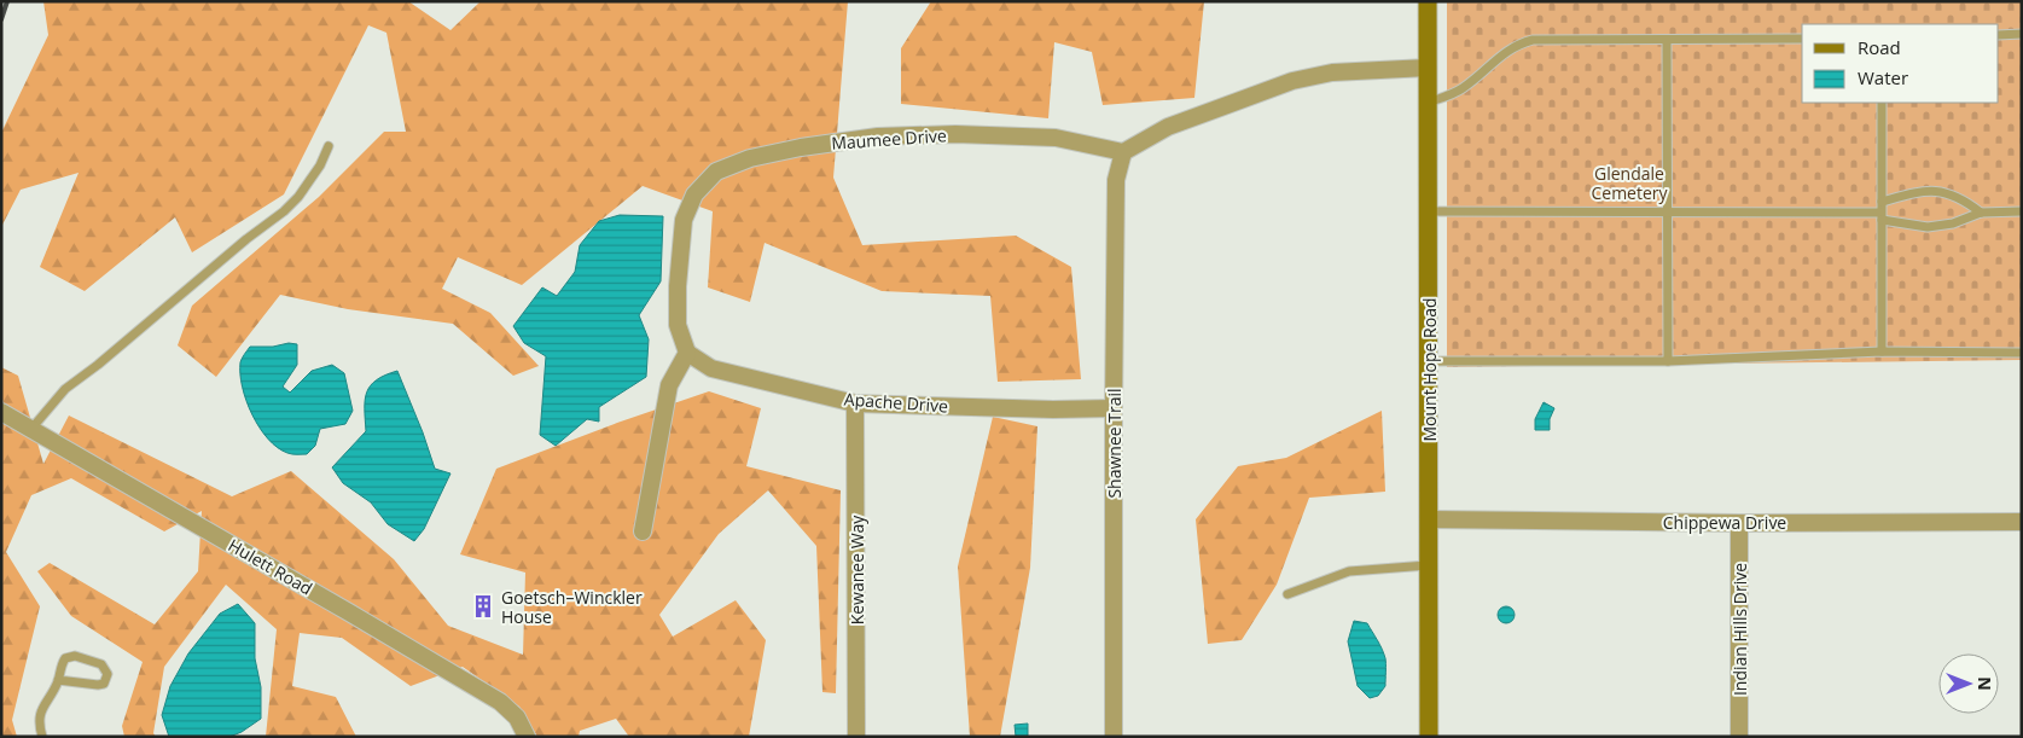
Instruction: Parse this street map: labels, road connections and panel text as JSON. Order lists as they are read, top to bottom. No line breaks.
{"streets":{"street":["Maumee Drive","Mount Hope Road","Apache Drive","Shawnee Trail","Chippewa Drive","Hulett Road","Kewanee Way","Indian Hills Drive"]},"crossings":[["Maumee Drive","Apache Drive"],["Maumee Drive","Shawnee Trail"],["Mount Hope Road","Chippewa Drive"],["Apache Drive","Shawnee Trail"],["Apache Drive","Kewanee Way"],["Chippewa Drive","Indian Hills Drive"]],"parks":["Glendale Cemetery"],"places":{"building":["Goetsch–Winckler House"]},"legend":["Road","Water"],"north":"right"}
